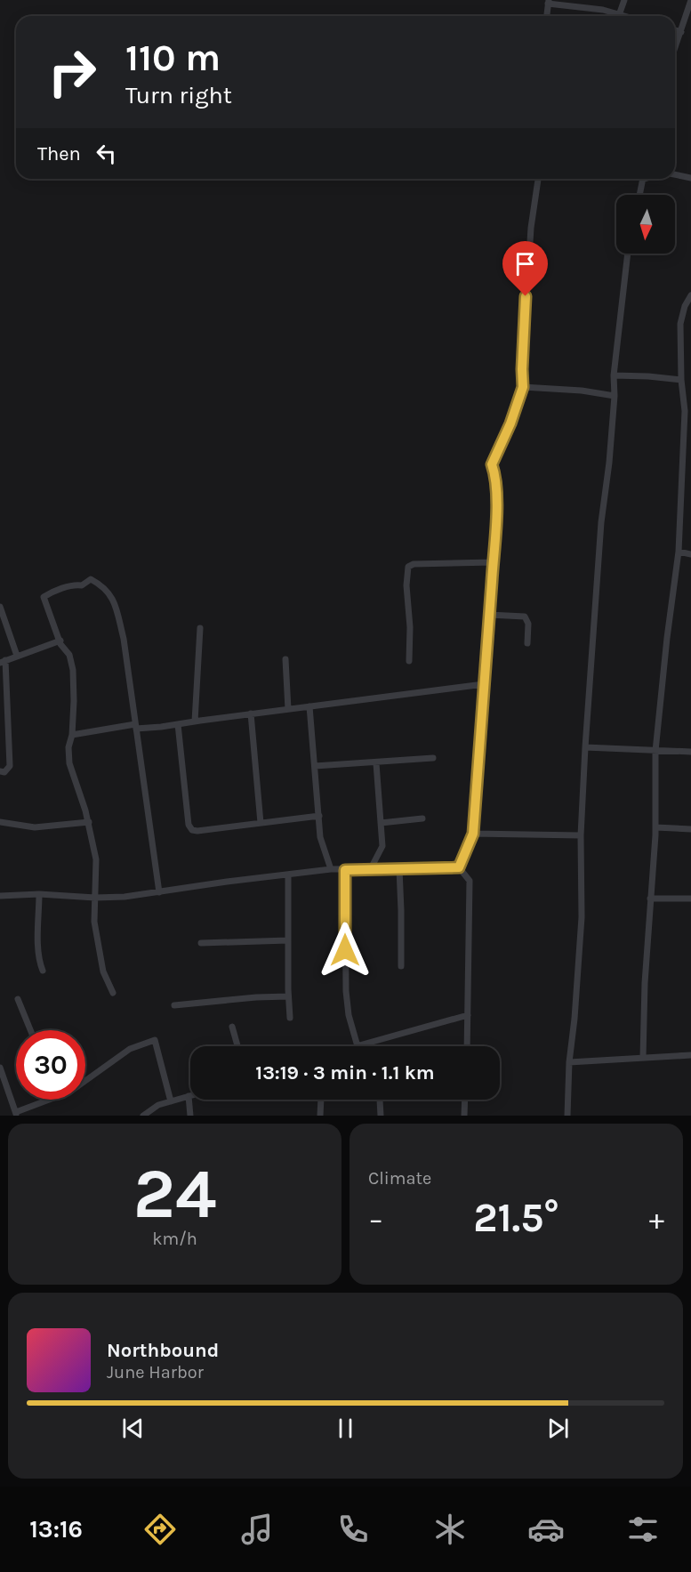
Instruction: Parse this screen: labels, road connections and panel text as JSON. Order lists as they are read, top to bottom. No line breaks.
{"north":"bottom","page":{"turn":["110 m","Turn right"],"then":"Then","limit":"30","trip":"13:19 · 3 min · 1.1 km","tile":[["24","km/h"],"Climate"],"heat":["−","21.5°","+"],"song":["Northbound","June Harbor"],"tabs":"13:16"}}
